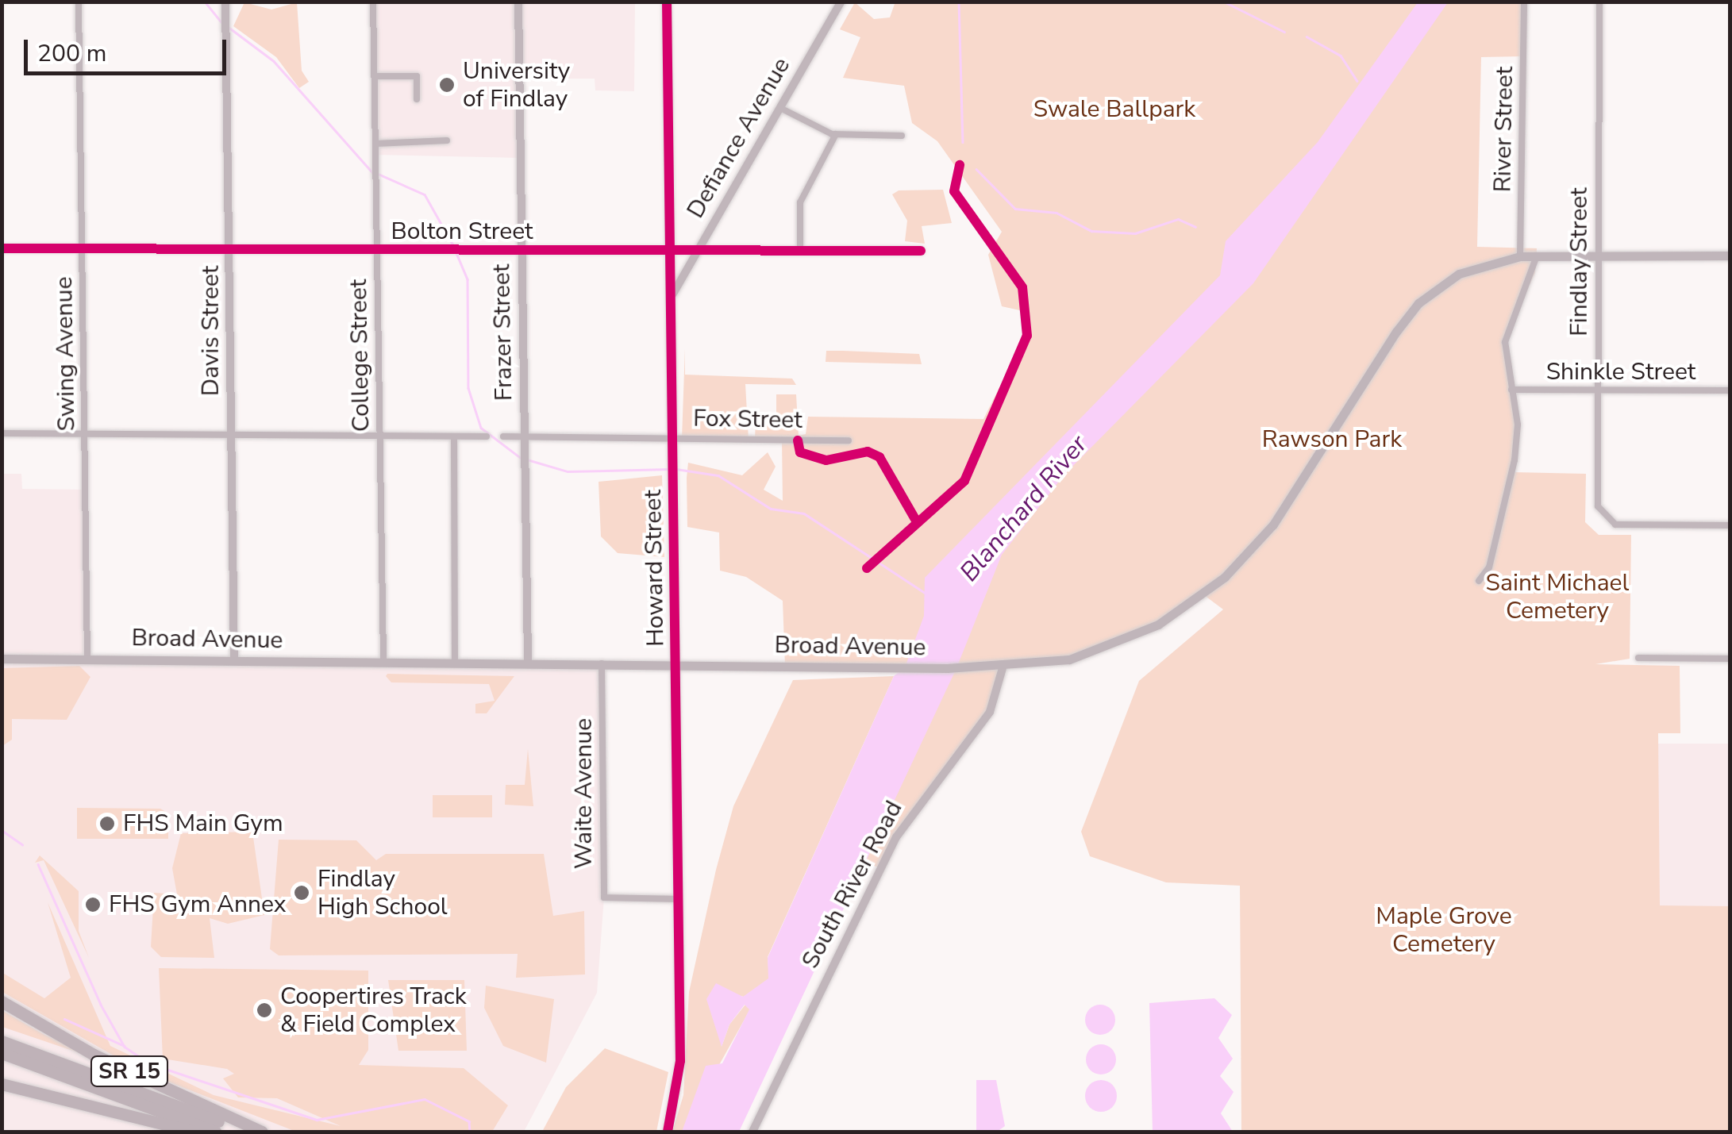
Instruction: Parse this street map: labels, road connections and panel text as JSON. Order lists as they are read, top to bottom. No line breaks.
{"streets":{"highway":["SR 15"],"main road":["Broad Avenue"],"street":["River Street","Defiance Avenue","Bolton Street","Findlay Street","Davis Street","Frazer Street","Swing Avenue","College Street","Shinkle Street","Fox Street","Howard Street","Waite Avenue","South River Road"]},"crossings":[["River Street","Broad Avenue"],["Defiance Avenue","Bolton Street"],["Defiance Avenue","Howard Street"],["Bolton Street","Davis Street"],["Bolton Street","Frazer Street"],["Bolton Street","Swing Avenue"],["Bolton Street","College Street"],["Bolton Street","Howard Street"],["Findlay Street","Shinkle Street"],["Findlay Street","Broad Avenue"],["Davis Street","Broad Avenue"],["Frazer Street","Fox Street"],["Frazer Street","Broad Avenue"],["Swing Avenue","Broad Avenue"],["College Street","Broad Avenue"],["Fox Street","Howard Street"],["Howard Street","Broad Avenue"],["Howard Street","Waite Avenue"],["Broad Avenue","Waite Avenue"],["Broad Avenue","South River Road"]],"water":["Blanchard River"],"parks":["Swale Ballpark","Rawson Park","Saint Michael Cemetery","Maple Grove Cemetery"],"places":["University of Findlay","FHS Main Gym","Findlay High School","FHS Gym Annex","Coopertires Track & Field Complex"],"scale_bar":"200 m"}
